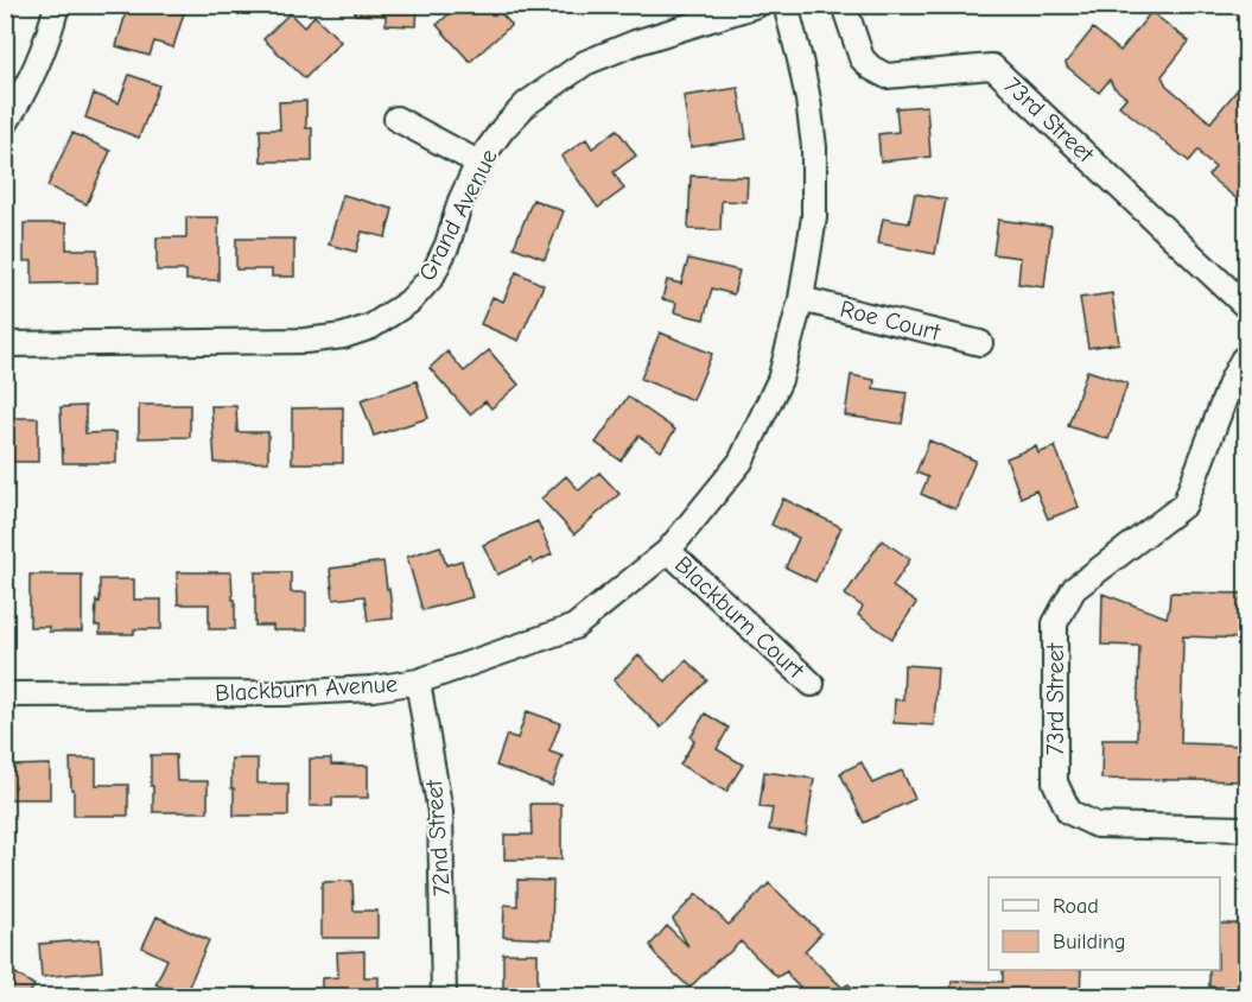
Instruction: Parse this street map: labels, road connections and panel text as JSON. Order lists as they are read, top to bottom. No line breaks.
{"streets":{"street":["73rd Street","Grand Avenue","Roe Court","Blackburn Court","Blackburn Avenue","72nd Street"]},"crossings":[["Roe Court","Blackburn Avenue"],["Blackburn Court","Blackburn Avenue"],["Blackburn Avenue","72nd Street"]],"legend":["Road","Building"]}
